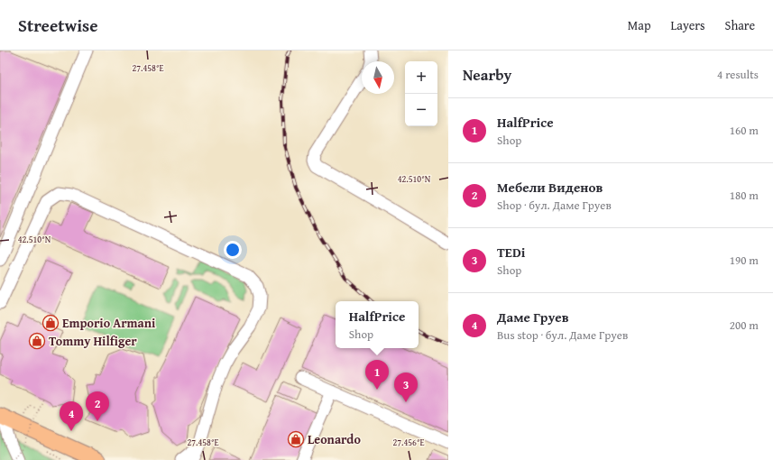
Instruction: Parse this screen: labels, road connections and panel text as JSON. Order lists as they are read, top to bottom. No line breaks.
{"places":{"shop":["Emporio Armani","Tommy Hilfiger","Leonardo"]},"north":"bottom","page":{"header":"Streetwise","nav":["Map","Layers","Share"],"heading":["Nearby","4 results"],"map_buttons":["+","−"],"list":[{"mark":"1","name":"HalfPrice","note":"Shop","value":"160 m"},{"mark":"2","name":"Мебели Виденов","note":"Shop · бул. Даме Груев","value":"180 m"},{"mark":"3","name":"TEDi","note":"Shop","value":"190 m"},{"mark":"4","name":"Даме Груев","note":"Bus stop · бул. Даме Груев","value":"200 m"}],"popup":["HalfPrice","Shop"],"pins":["1","3","2","4"]},"coordinates":["27.458°E","42.510°N","27.456°E"]}
